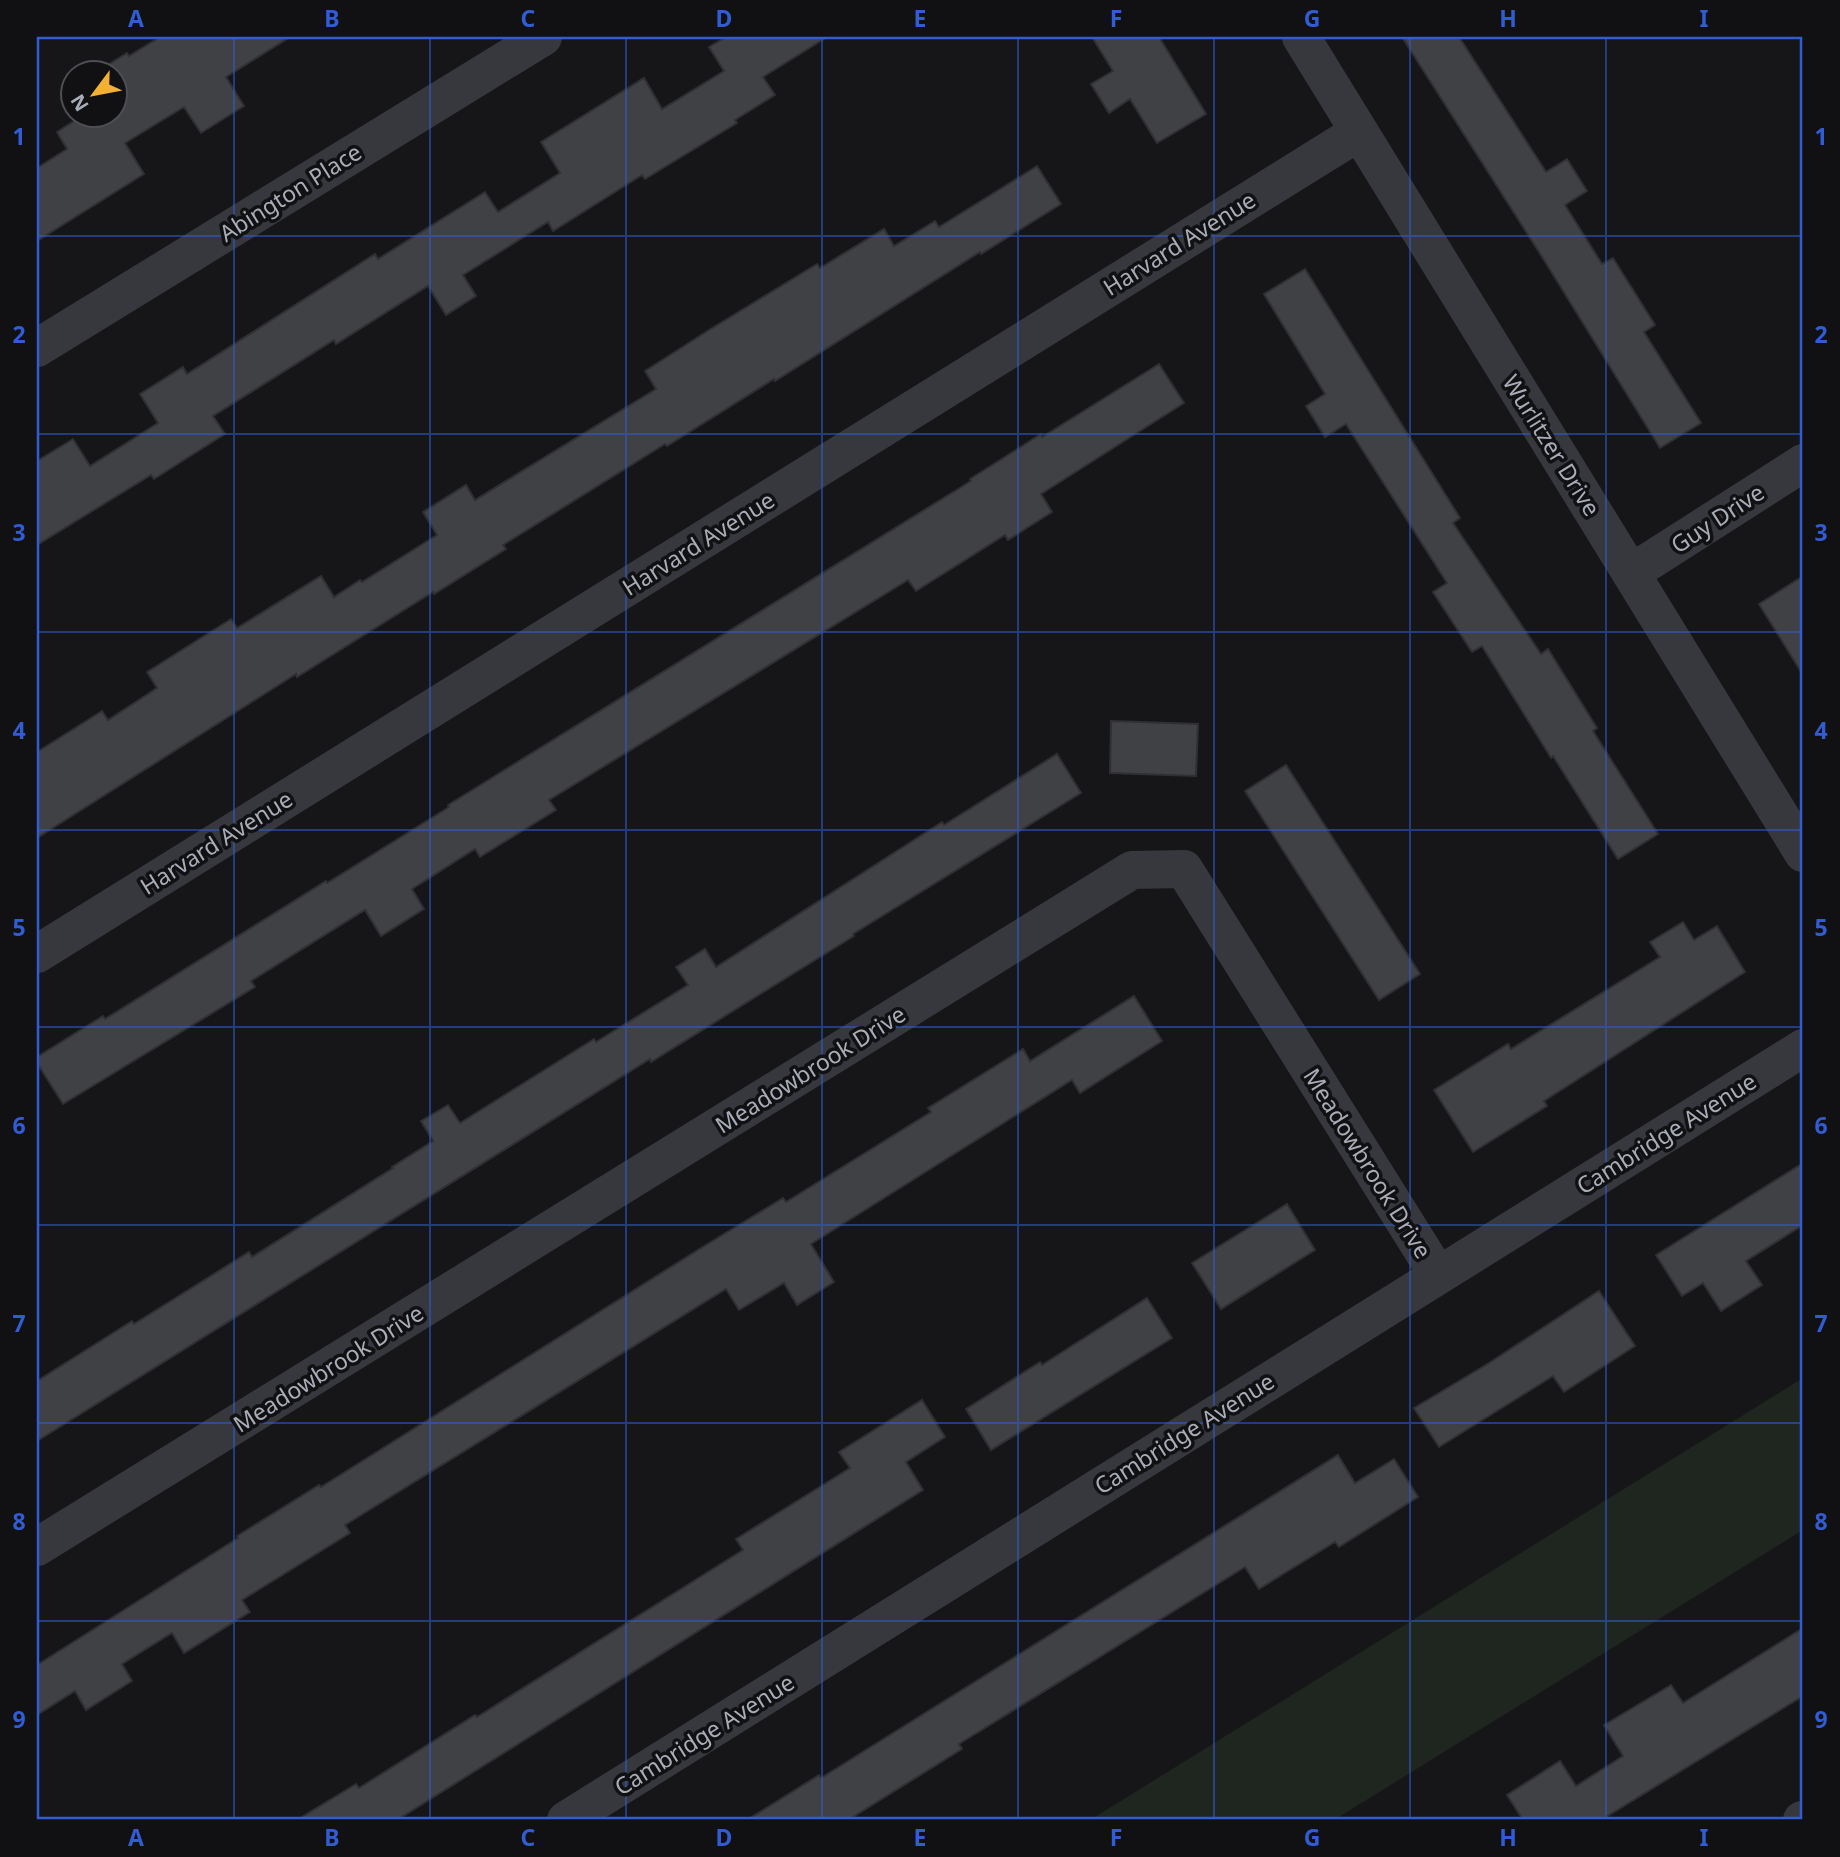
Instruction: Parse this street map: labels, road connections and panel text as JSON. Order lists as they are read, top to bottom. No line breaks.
{"streets":{"street":["Abington Place","Harvard Avenue","Wurlitzer Drive","Guy Drive","Meadowbrook Drive","Cambridge Avenue"]},"crossings":[["Harvard Avenue","Wurlitzer Drive"],["Wurlitzer Drive","Guy Drive"],["Meadowbrook Drive","Cambridge Avenue"]],"north":"bottom left","grid":{"columns":["A","B","C","D","E","F","G","H","I"],"rows":["1","2","3","4","5","6","7","8","9"]}}
